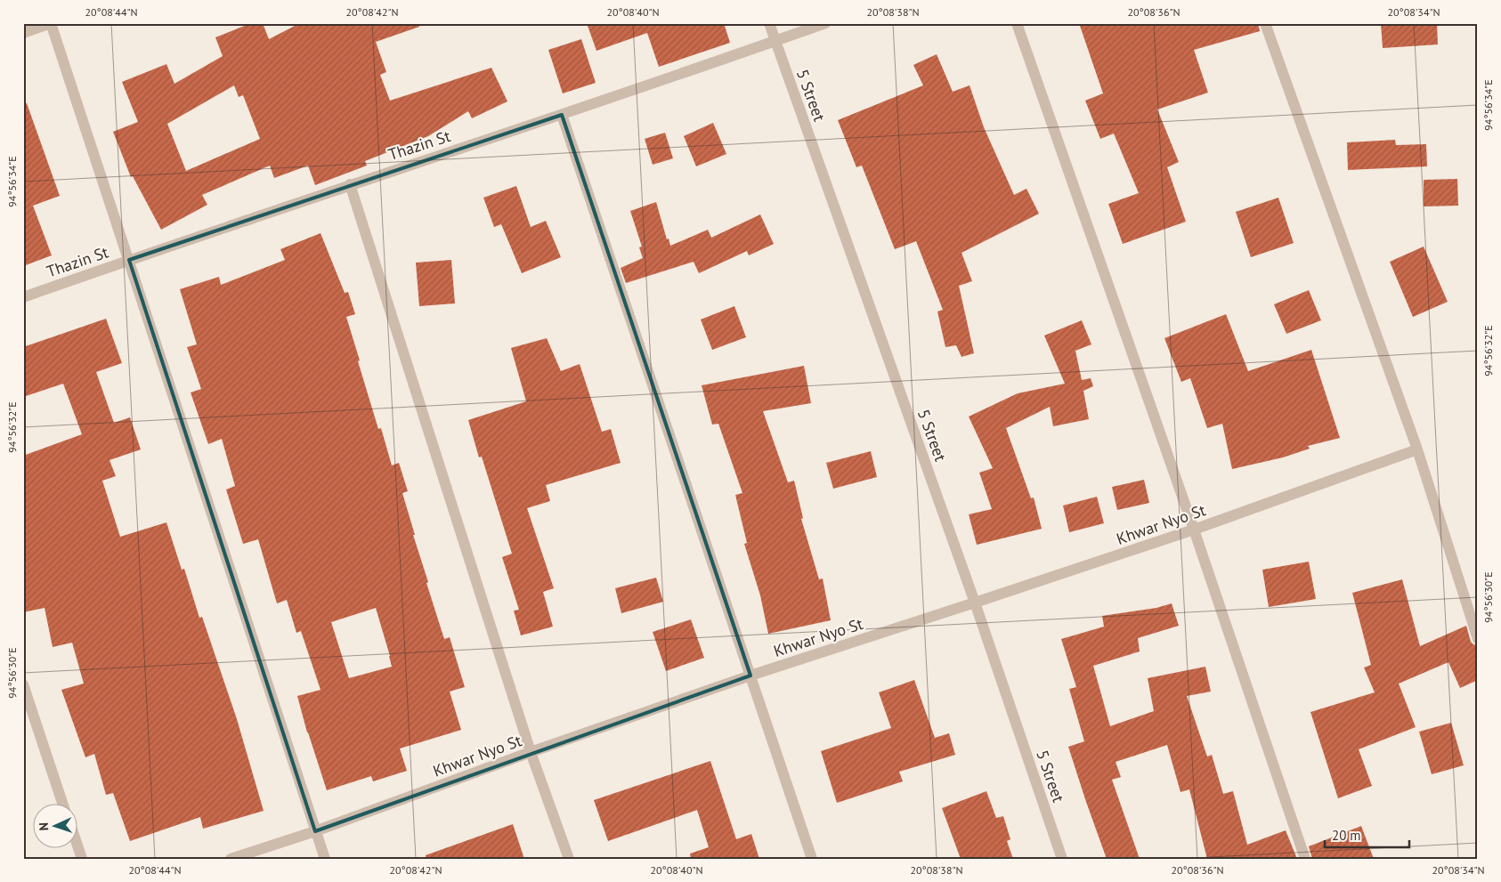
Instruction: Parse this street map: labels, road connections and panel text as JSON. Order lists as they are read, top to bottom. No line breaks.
{"streets":{"street":["5 Street","Thazin St","Khwar Nyo St"]},"crossings":[["5 Street","Thazin St"],["5 Street","Khwar Nyo St"]],"scale_bar":"20 m","north":"left","coordinates":["20°08'44\"N","20°08'42\"N","20°08'40\"N","20°08'38\"N","20°08'36\"N","20°08'34\"N","94°56'34\"E","94°56'32\"E","94°56'30\"E"]}
